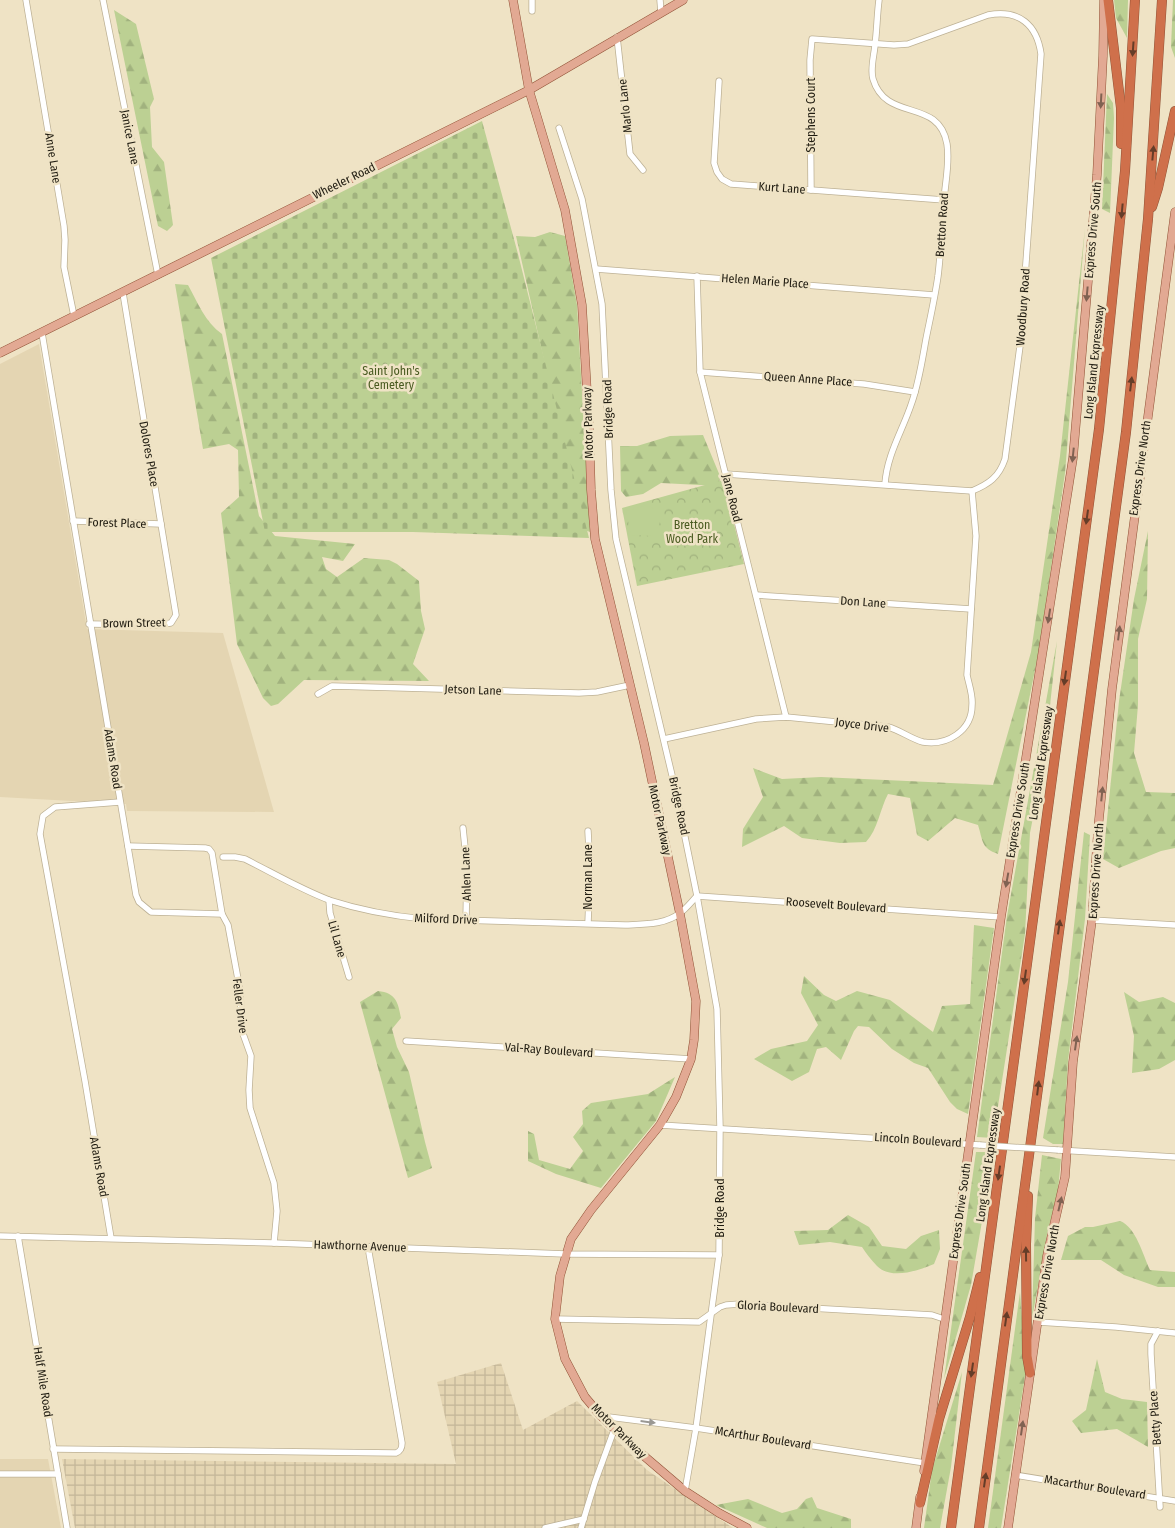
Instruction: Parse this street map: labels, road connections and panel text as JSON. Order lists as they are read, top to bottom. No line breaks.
{"streets":{"highway":["Long Island Expressway"],"main road":["Wheeler Road","Express Drive South","Motor Parkway","Express Drive North"],"street":["Marlo Lane","Stephens Court","Janice Lane","Anne Lane","Kurt Lane","Bretton Road","Helen Marie Place","Woodbury Road","Queen Anne Place","Bridge Road","Dolores Place","Jane Road","Forest Place","Don Lane","Brown Street","Jetson Lane","Joyce Drive","Adams Road","Ahlen Lane","Norman Lane","Roosevelt Boulevard","Milford Drive","Lil Lane","Feller Drive","Val-Ray Boulevard","Lincoln Boulevard","Hawthorne Avenue","Gloria Boulevard","Half Mile Road","Betty Place","McArthur Boulevard","Macarthur Boulevard"]},"crossings":[["Marlo Lane","Wheeler Road"],["Stephens Court","Kurt Lane"],["Stephens Court","Woodbury Road"],["Janice Lane","Wheeler Road"],["Anne Lane","Wheeler Road"],["Wheeler Road","Motor Parkway"],["Wheeler Road","Dolores Place"],["Wheeler Road","Adams Road"],["Kurt Lane","Bretton Road"],["Bretton Road","Helen Marie Place"],["Bretton Road","Woodbury Road"],["Bretton Road","Queen Anne Place"],["Express Drive South","Roosevelt Boulevard"],["Express Drive South","Lincoln Boulevard"],["Express Drive South","Gloria Boulevard"],["Express Drive South","McArthur Boulevard"],["Helen Marie Place","Bridge Road"],["Helen Marie Place","Jane Road"],["Woodbury Road","Joyce Drive"],["Queen Anne Place","Jane Road"],["Bridge Road","Motor Parkway"],["Bridge Road","Joyce Drive"],["Bridge Road","Roosevelt Boulevard"],["Bridge Road","Lincoln Boulevard"],["Bridge Road","Hawthorne Avenue"],["Bridge Road","Gloria Boulevard"],["Bridge Road","McArthur Boulevard"],["Motor Parkway","Jetson Lane"],["Motor Parkway","Milford Drive"],["Motor Parkway","Val-Ray Boulevard"],["Motor Parkway","Lincoln Boulevard"],["Motor Parkway","Hawthorne Avenue"],["Motor Parkway","Gloria Boulevard"],["Motor Parkway","McArthur Boulevard"],["Dolores Place","Forest Place"],["Dolores Place","Brown Street"],["Express Drive North","Lincoln Boulevard"],["Express Drive North","Macarthur Boulevard"],["Jane Road","Don Lane"],["Jane Road","Joyce Drive"],["Forest Place","Adams Road"],["Don Lane","Joyce Drive"],["Brown Street","Adams Road"],["Adams Road","Hawthorne Avenue"],["Ahlen Lane","Milford Drive"],["Norman Lane","Milford Drive"],["Milford Drive","Lil Lane"],["Feller Drive","Hawthorne Avenue"],["Hawthorne Avenue","Half Mile Road"],["Betty Place","Macarthur Boulevard"]],"one_way":["Express Drive South","Express Drive North"],"parks":["Saint John's Cemetery","Bretton Wood Park"]}
